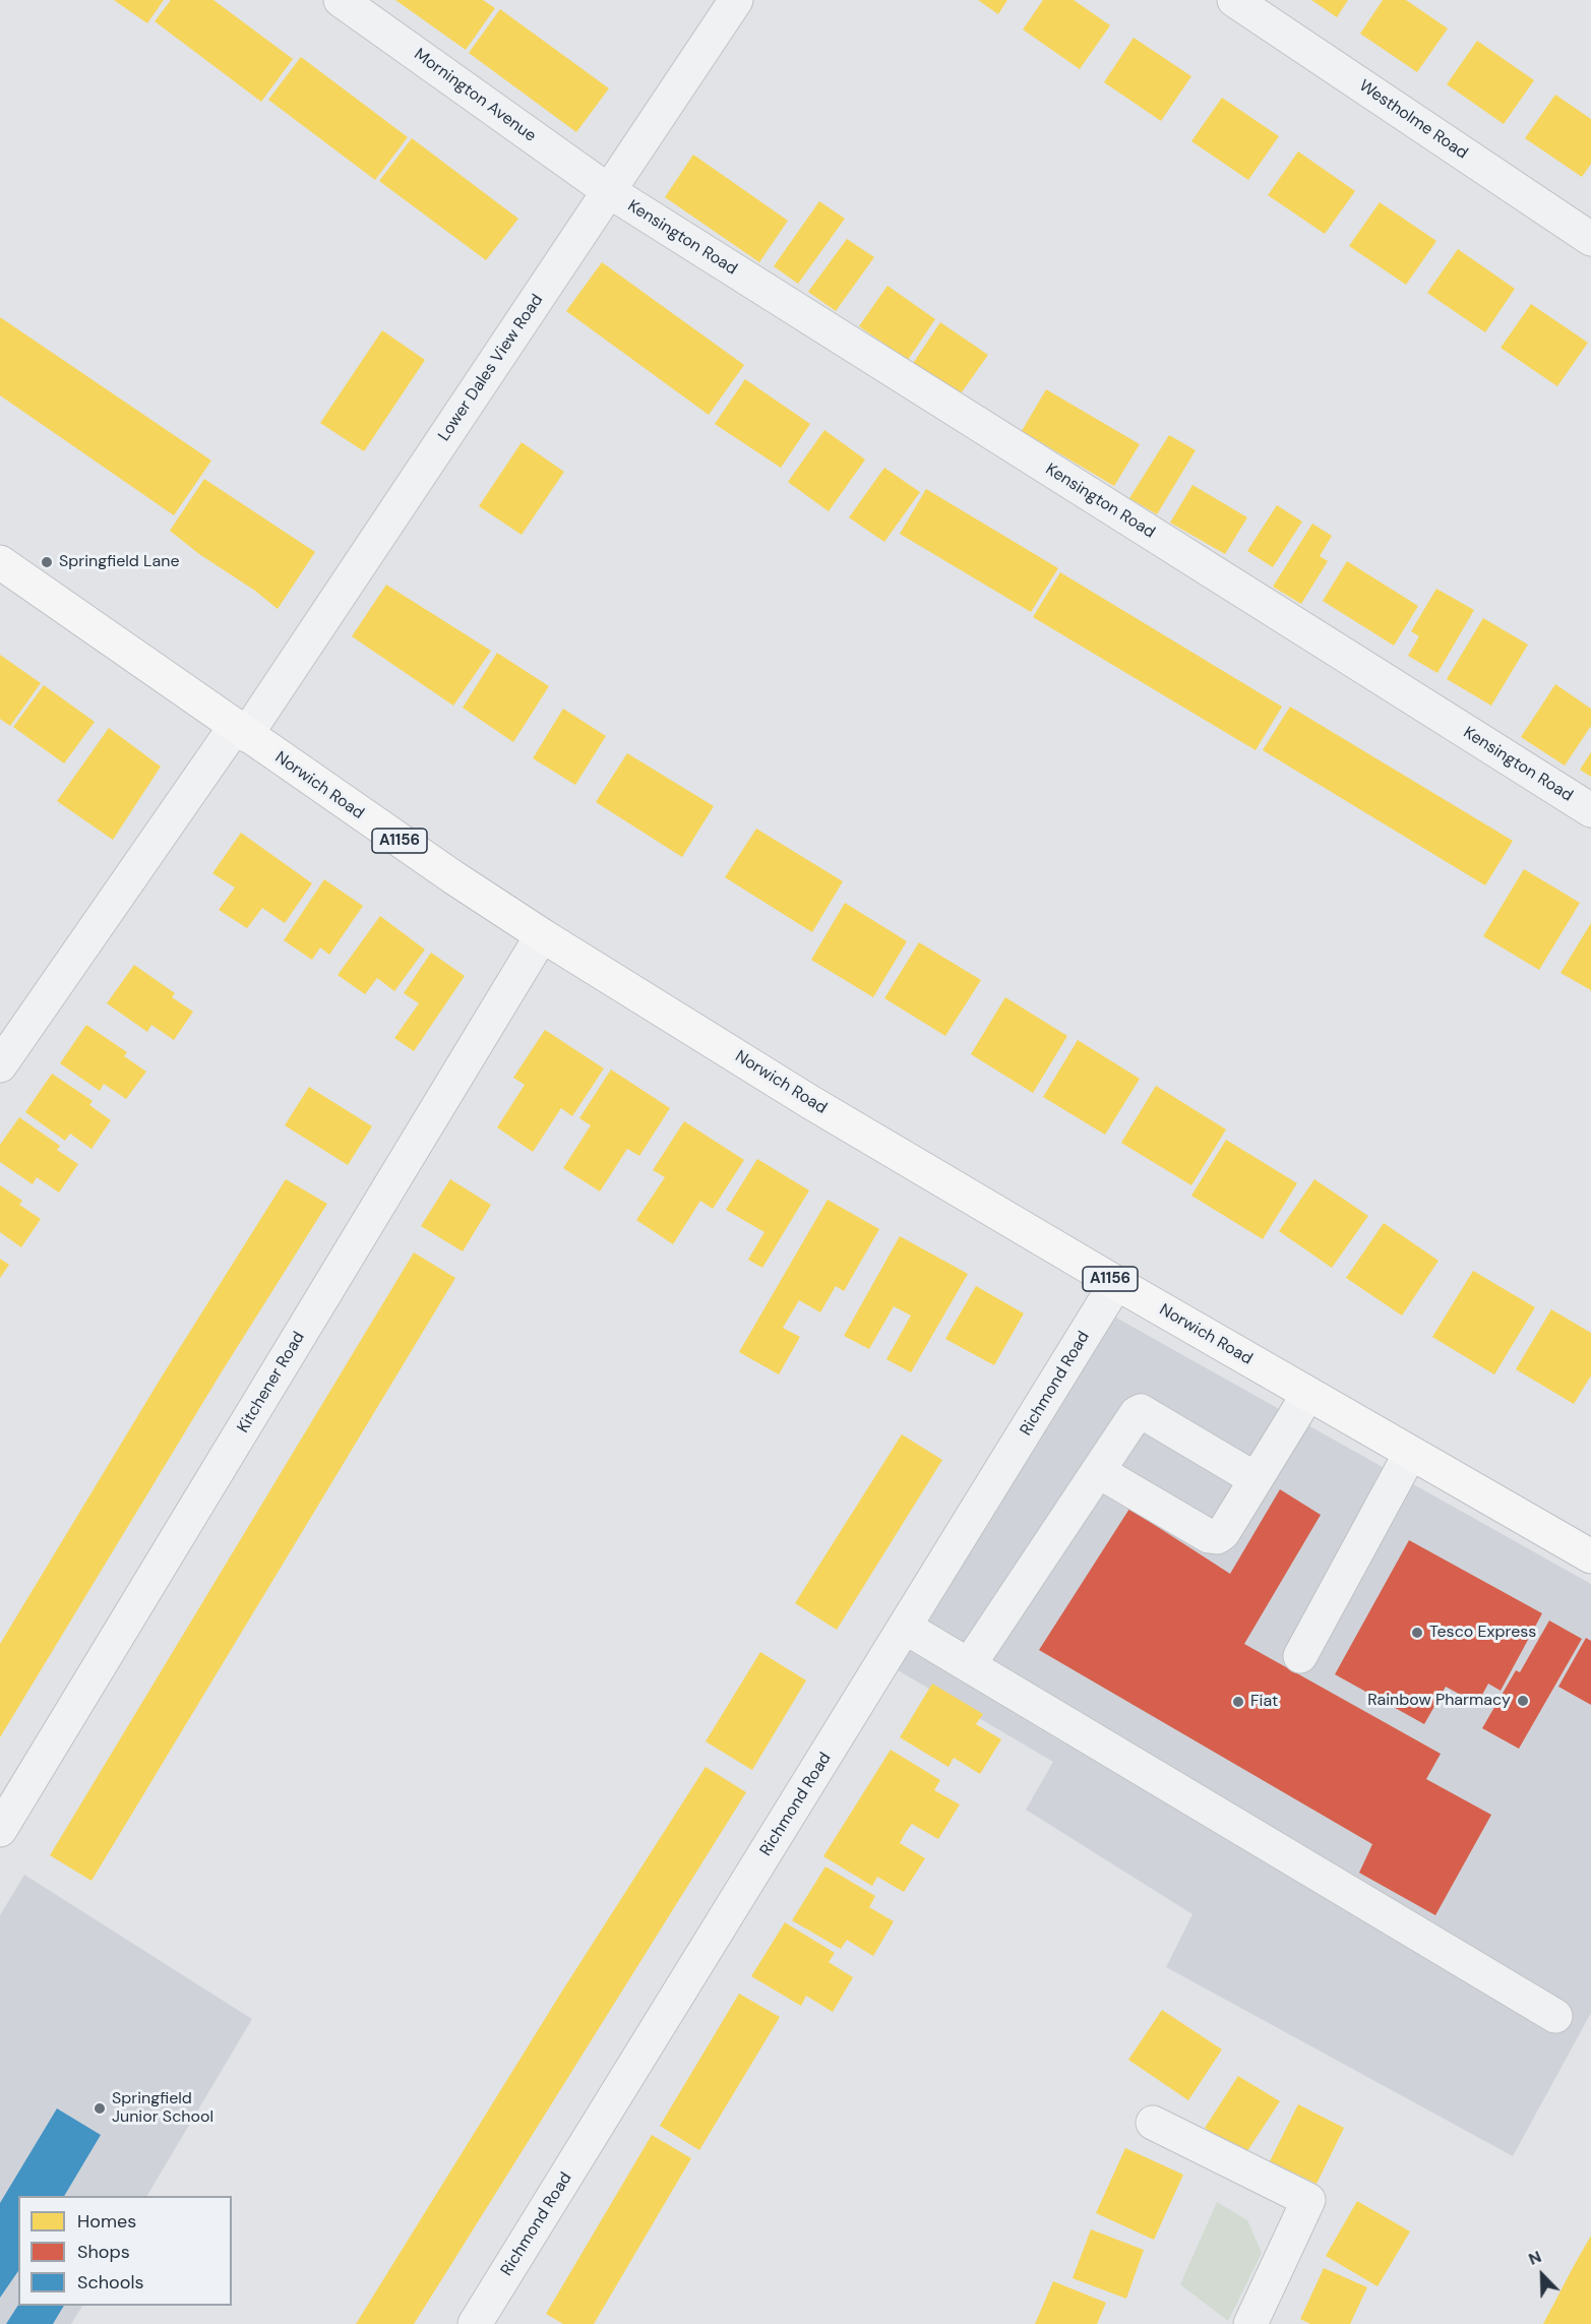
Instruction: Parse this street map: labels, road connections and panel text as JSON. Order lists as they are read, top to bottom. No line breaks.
{"streets":{"main road":["Norwich Road","A1156"],"street":["Mornington Avenue","Westholme Road","Kensington Road","Lower Dales View Road","Kitchener Road","Richmond Road"]},"crossings":[["Mornington Avenue","Kensington Road"],["Mornington Avenue","Lower Dales View Road"],["Kensington Road","Lower Dales View Road"],["Lower Dales View Road","Norwich Road"],["Norwich Road","Kitchener Road"],["Norwich Road","Richmond Road"]],"places":["Springfield Lane","Tesco Express","Rainbow Pharmacy","Fiat","Springfield Junior School"],"legend":["Homes","Shops","Schools"],"north":"top left"}
